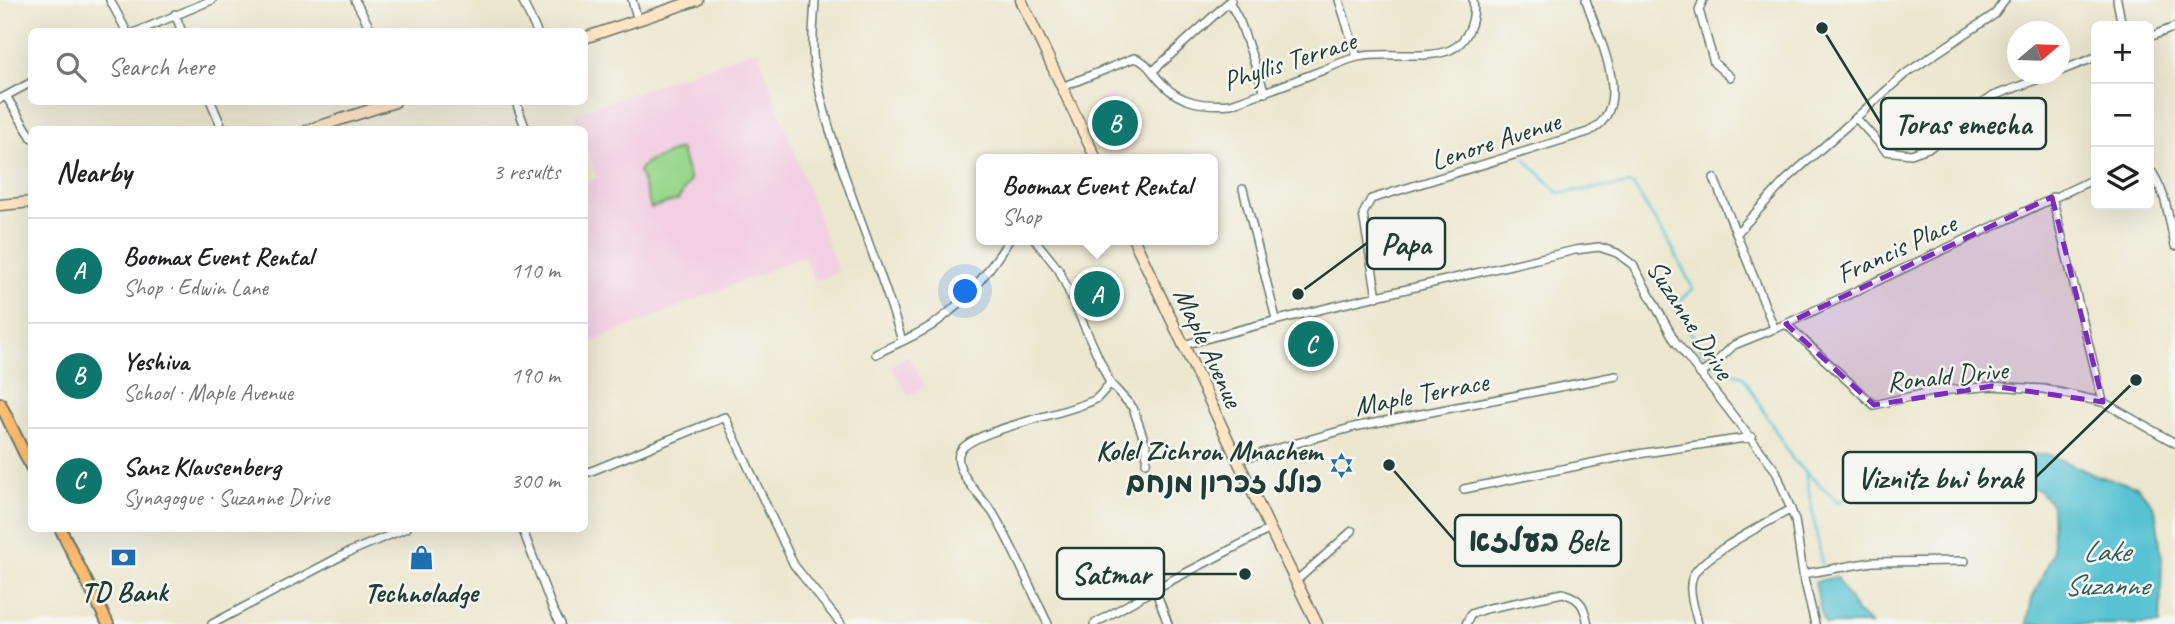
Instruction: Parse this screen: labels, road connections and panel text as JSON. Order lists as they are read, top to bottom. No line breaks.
{"streets":{"street":["Phyllis Terrace","Lenore Avenue","Francis Place","Suzanne Drive","Maple Avenue","Ronald Drive","Maple Terrace"]},"crossings":[["Lenore Avenue","Suzanne Drive"],["Francis Place","Suzanne Drive"],["Francis Place","Ronald Drive"],["Suzanne Drive","Maple Avenue"],["Maple Avenue","Maple Terrace"]],"water":["Lake Suzanne"],"places":{"other":["Toras emecha","Papa","Viznitz bni brak","בעלזא Belz","Satmar"],"synagogue":["Kolel Zichron Mnachem כולל זכרון מנחם"],"bank":["TD Bank"],"shop":["Technoladge"]},"north":"right","page":{"map_buttons":["+","−"],"search":"Search here","pins":["B","A","C"],"heading":["Nearby","3 results"],"popup":["Boomax Event Rental","Shop"],"list":[{"mark":"A","name":"Boomax Event Rental","note":"Shop · Edwin Lane","value":"110 m"},{"mark":"B","name":"Yeshiva","note":"School · Maple Avenue","value":"190 m"},{"mark":"C","name":"Sanz Klausenberg","note":"Synagogue · Suzanne Drive","value":"300 m"}]}}
